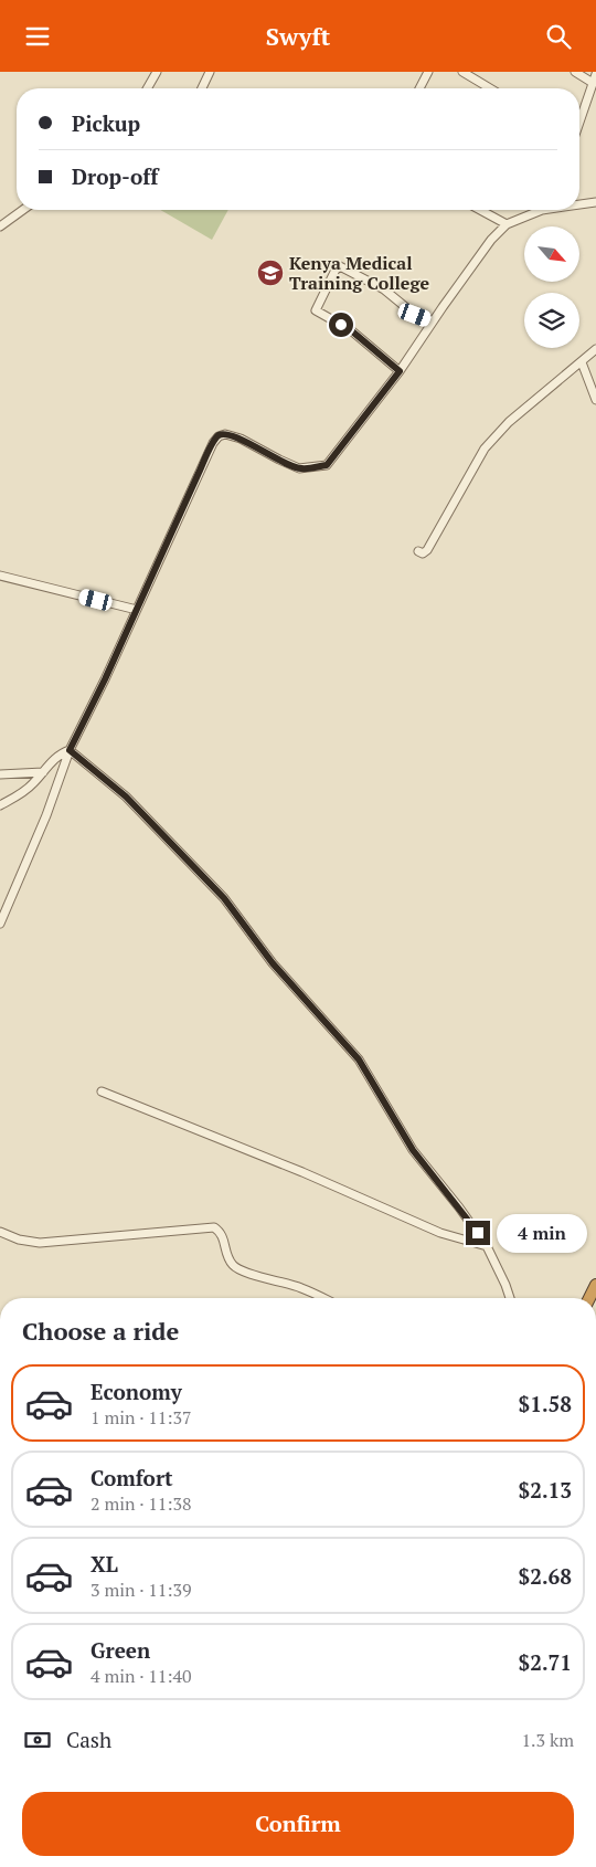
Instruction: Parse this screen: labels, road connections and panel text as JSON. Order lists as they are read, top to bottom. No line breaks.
{"places":{"school or university":["Kenya Medical Training College"]},"north":"bottom right","page":{"header":"Swyft","banner":["Pickup","Drop-off"],"bubble":"4 min","heading":"Choose a ride","list":[{"name":"Economy","note":"1 min · 11:37","value":"$1.58"},{"name":"Comfort","note":"2 min · 11:38","value":"$2.13"},{"name":"XL","note":"3 min · 11:39","value":"$2.68"},{"name":"Green","note":"4 min · 11:40","value":"$2.71"}],"pay":["Cash","1.3 km"],"buttons":"Confirm"}}
